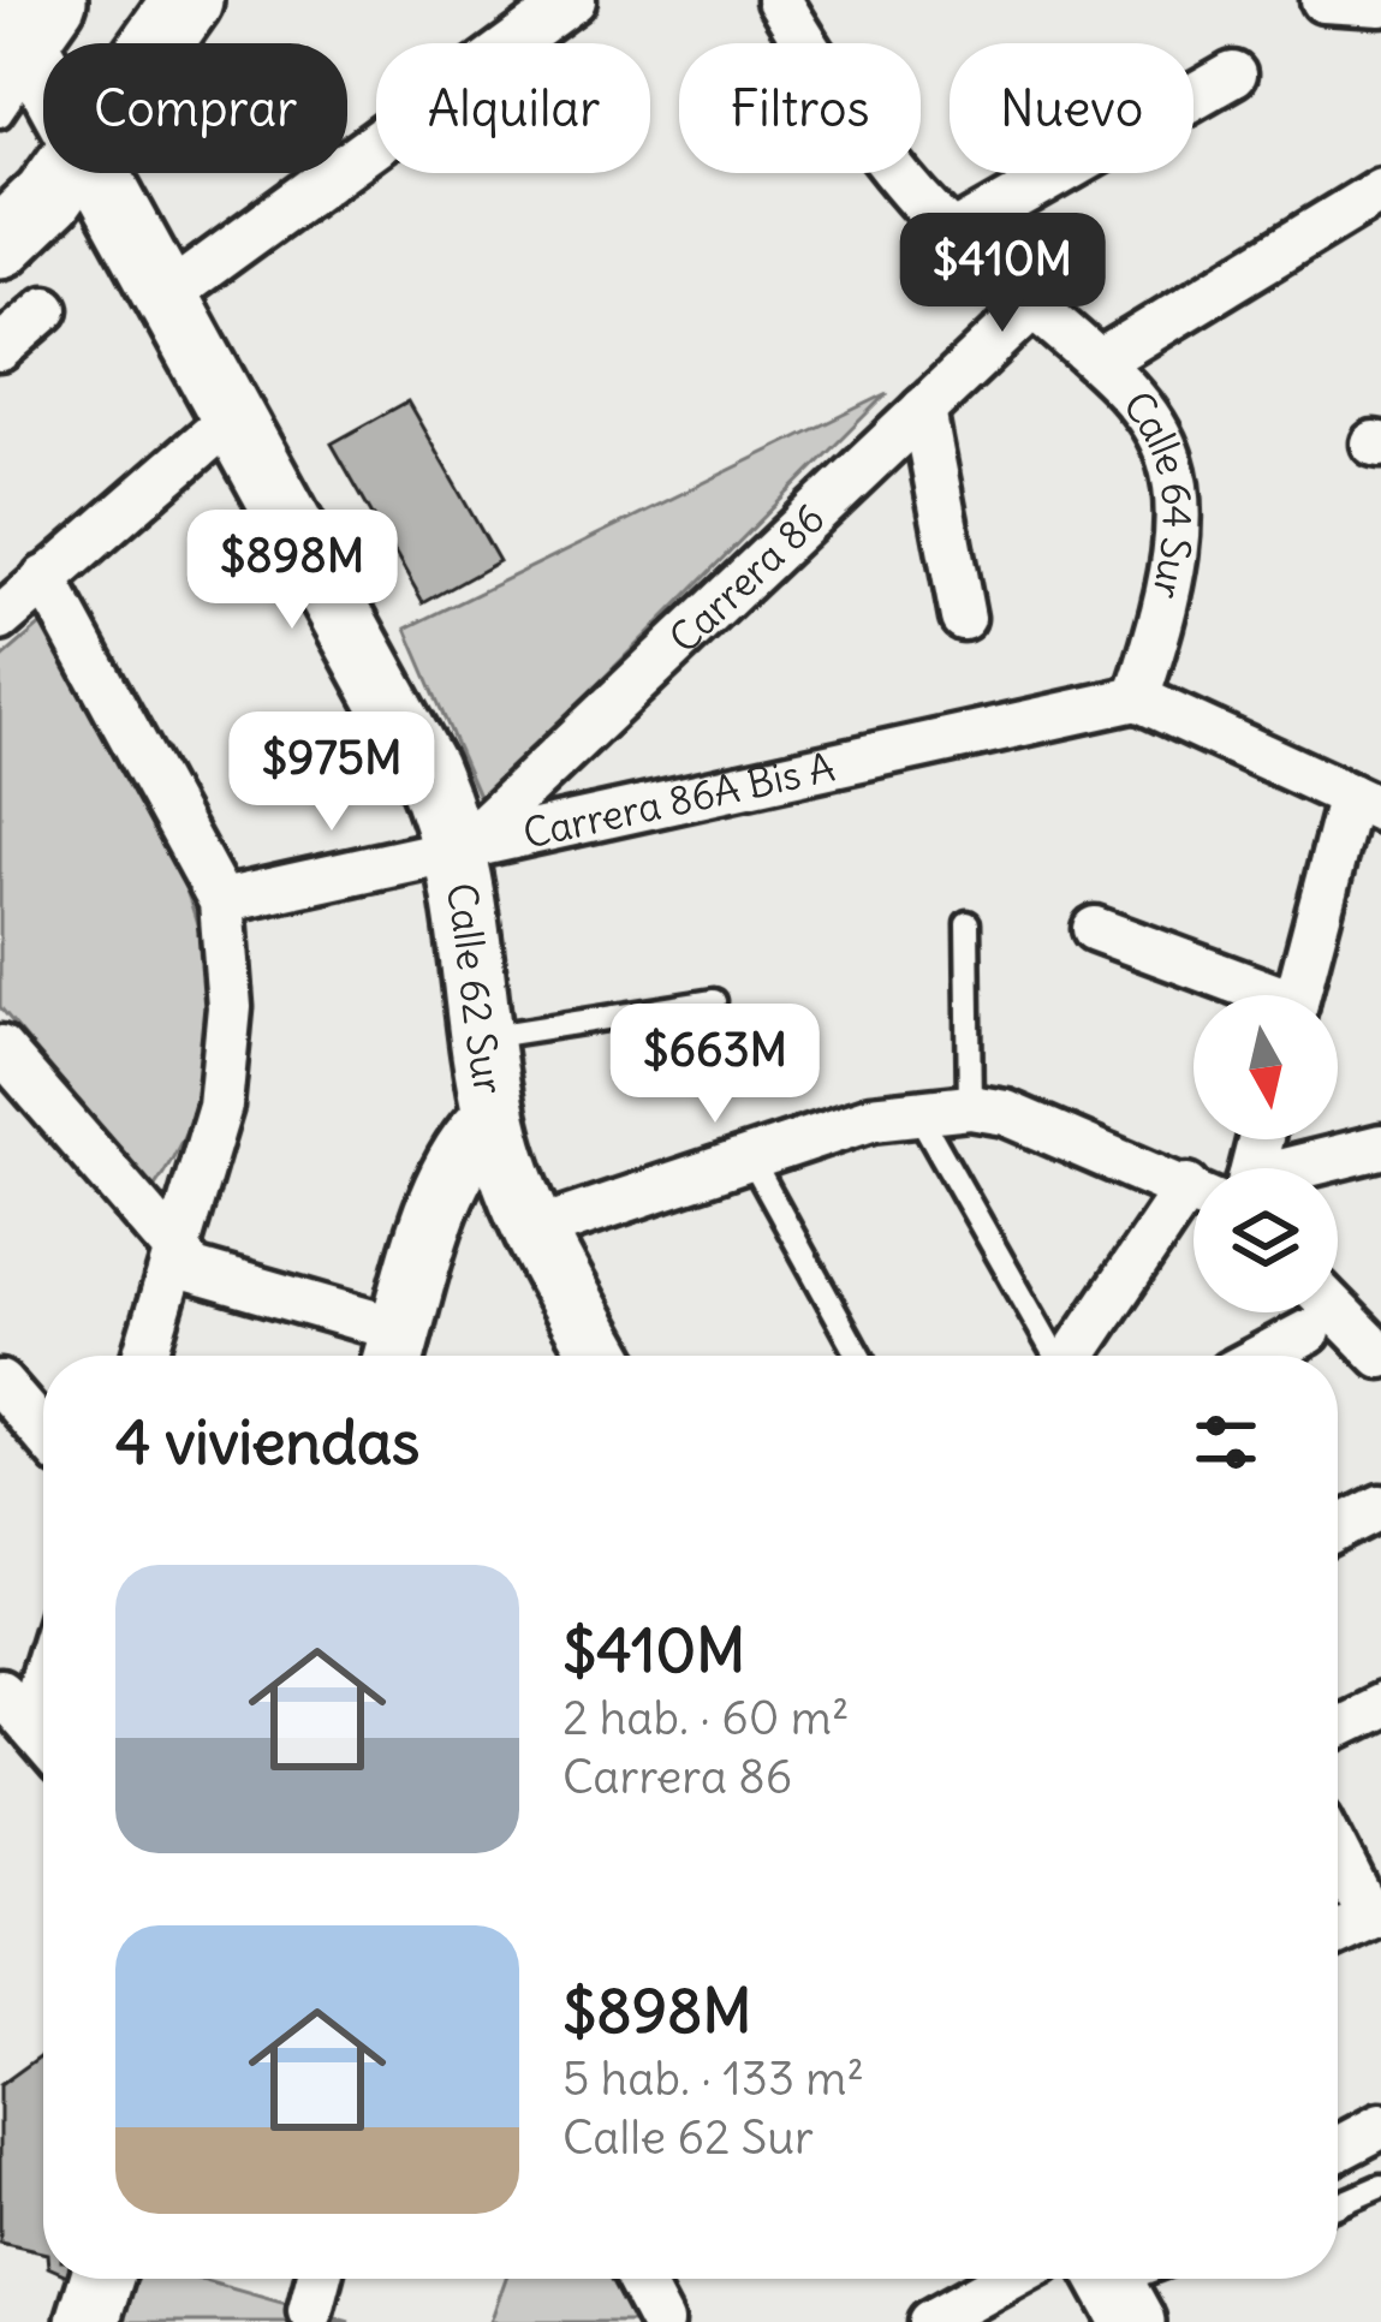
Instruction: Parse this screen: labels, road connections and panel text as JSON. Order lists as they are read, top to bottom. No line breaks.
{"streets":{"street":["Calle 64 Sur","Carrera 86","Carrera 86A Bis A","Calle 62 Sur"]},"crossings":[["Calle 64 Sur","Carrera 86"],["Calle 64 Sur","Carrera 86A Bis A"],["Carrera 86","Carrera 86A Bis A"],["Carrera 86","Calle 62 Sur"],["Carrera 86A Bis A","Calle 62 Sur"]],"north":"bottom","page":{"chip":["Comprar","Alquilar","Filtros","Nuevo"],"price":["$410M","$898M","$975M","$663M"],"heading":"4 viviendas","list":[{"name":"$410M","note":"2 hab. · 60 m² · Carrera 86"},{"name":"$898M","note":"5 hab. · 133 m² · Calle 62 Sur"}]}}
